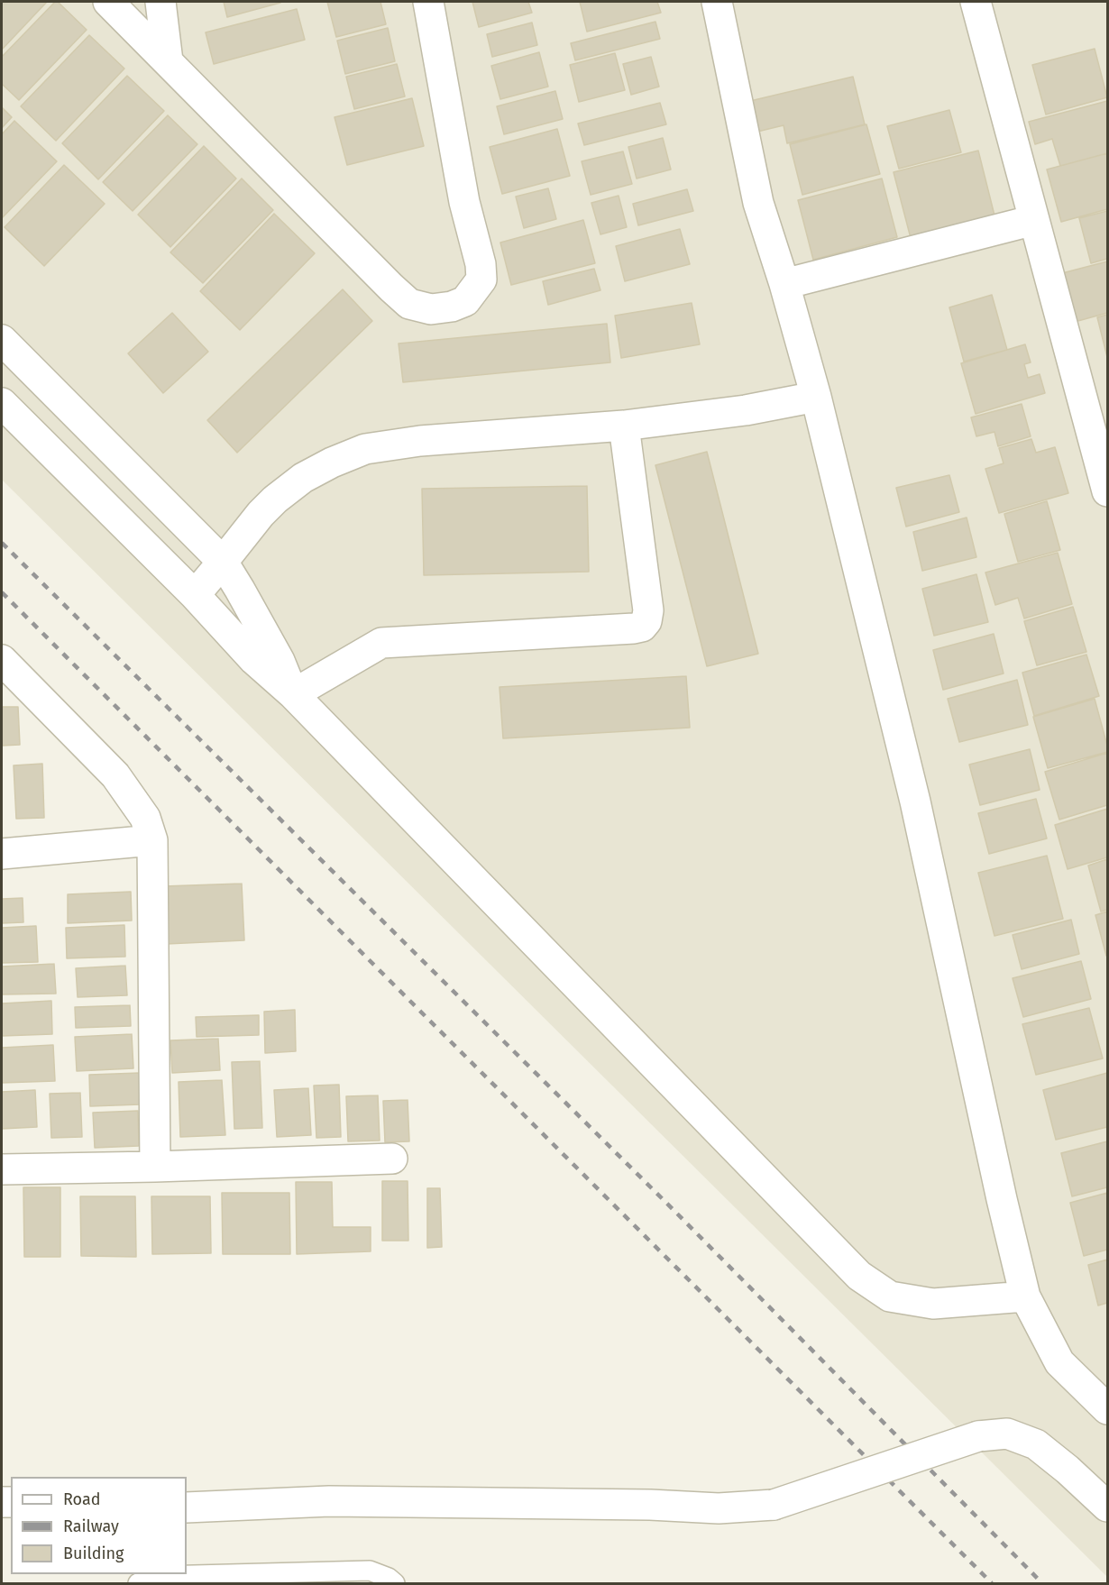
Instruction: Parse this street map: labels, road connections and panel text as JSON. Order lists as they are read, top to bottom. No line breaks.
{"legend":["Road","Railway","Building"]}
